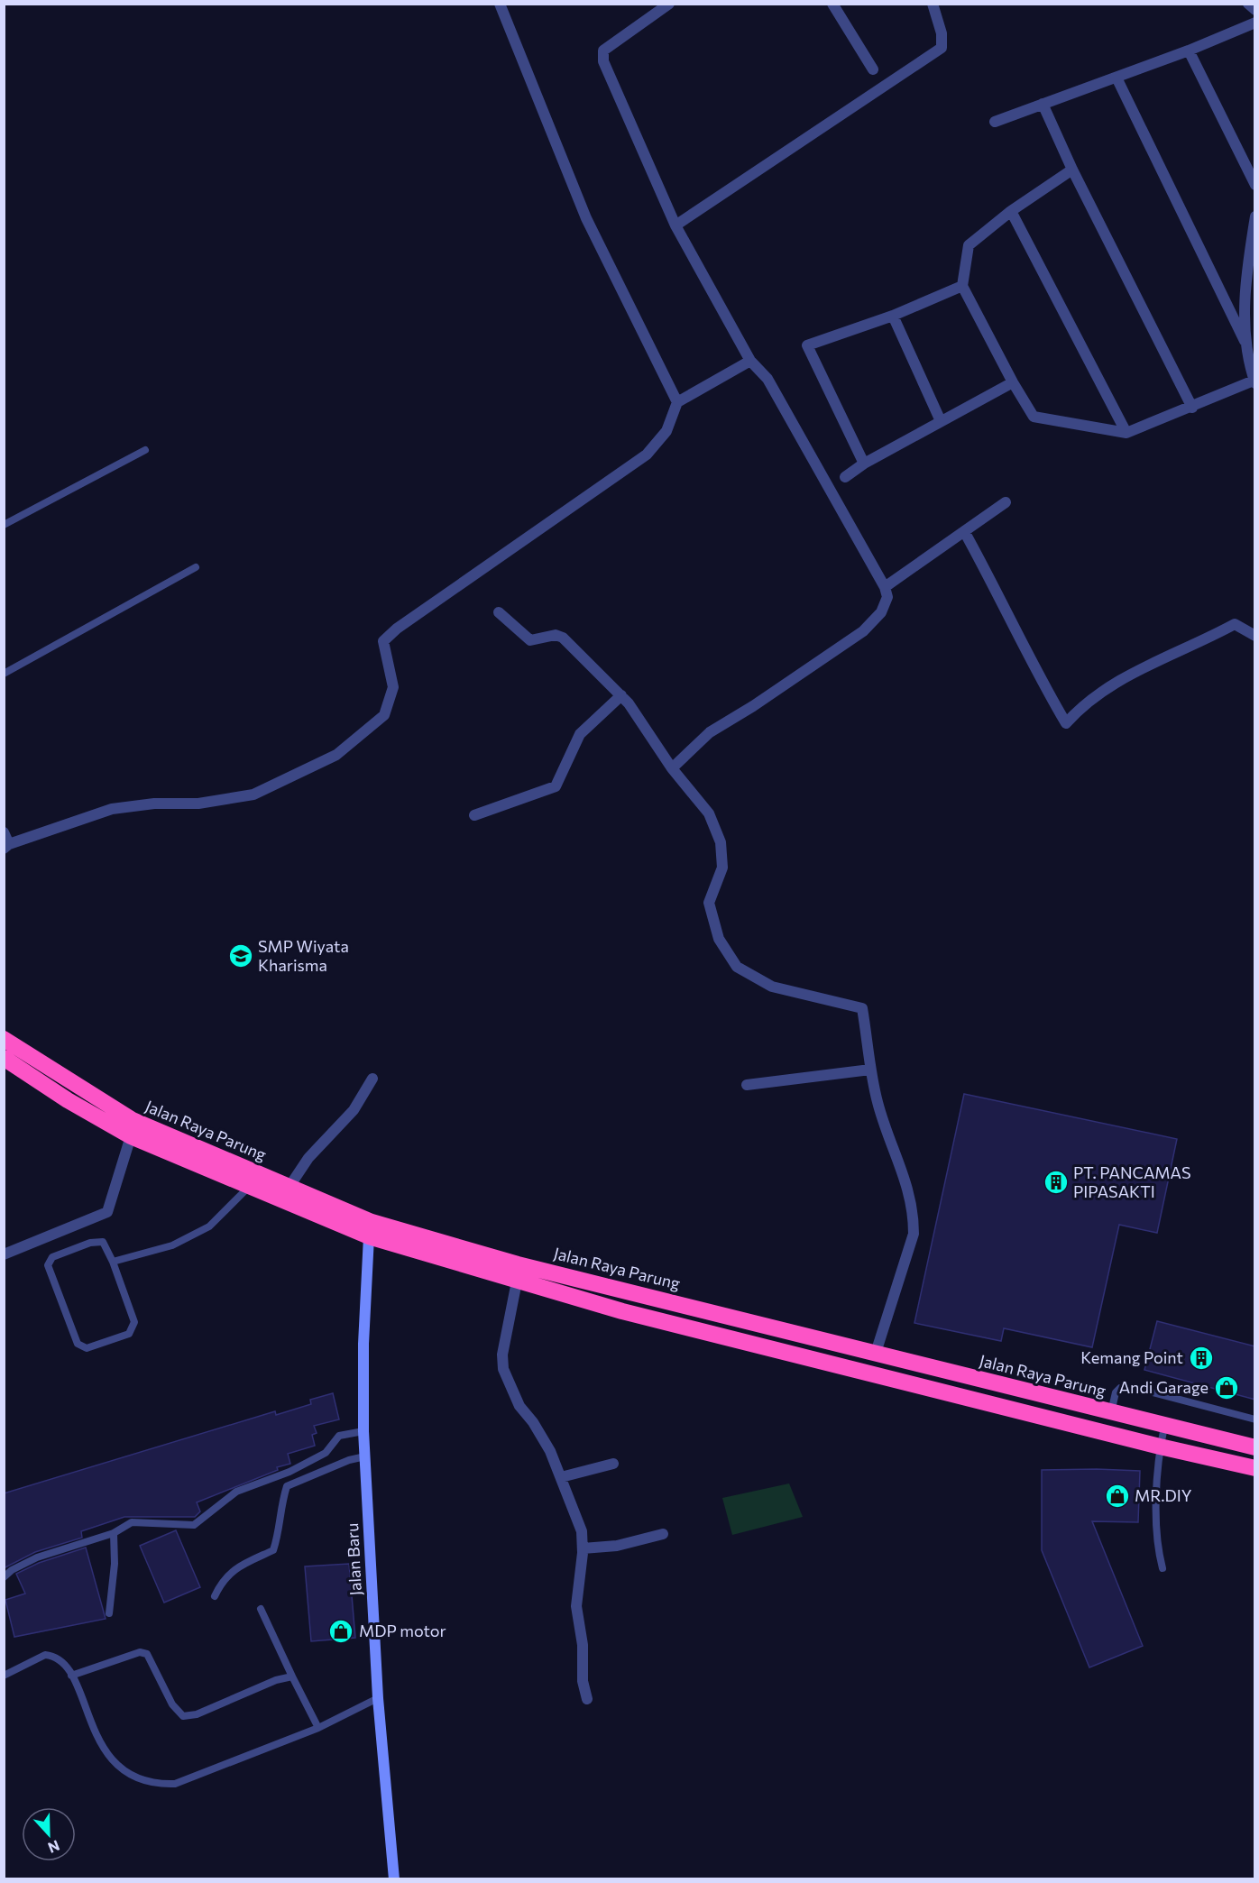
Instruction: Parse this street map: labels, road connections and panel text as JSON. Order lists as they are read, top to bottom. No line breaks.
{"streets":{"highway":["Jalan Raya Parung"],"main road":["Jalan Baru"]},"crossings":[["Jalan Raya Parung","Jalan Baru"]],"places":{"school or university":["SMP Wiyata Kharisma"],"building":["PT. PANCAMAS PIPASAKTI","Kemang Point"],"shop":["Andi Garage","MR.DIY","MDP motor"]},"north":"bottom"}
